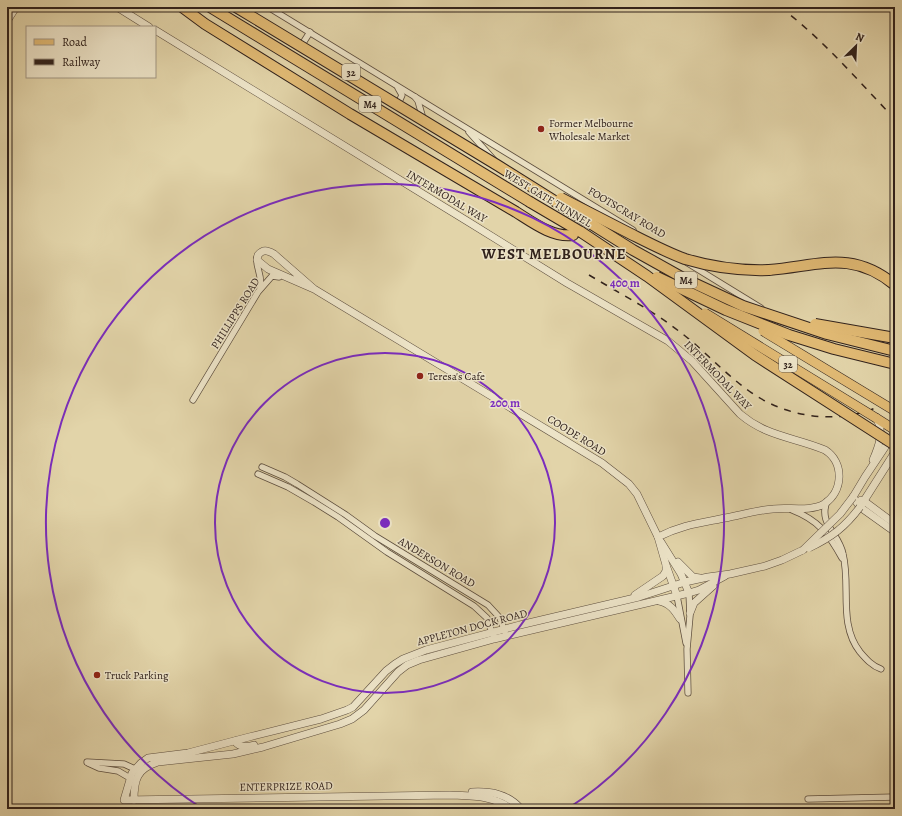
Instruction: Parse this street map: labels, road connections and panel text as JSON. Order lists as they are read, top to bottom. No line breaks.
{"streets":{"highway":["M4","WEST GATE TUNNEL"],"main road":["32"],"street":["INTERMODAL WAY","FOOTSCRAY ROAD","PHILLIPPS ROAD","COODE ROAD","ANDERSON ROAD","APPLETON DOCK ROAD","ENTERPRIZE ROAD"]},"crossings":[["32","APPLETON DOCK ROAD"],["WEST GATE TUNNEL","FOOTSCRAY ROAD"],["PHILLIPPS ROAD","COODE ROAD"],["COODE ROAD","APPLETON DOCK ROAD"],["ANDERSON ROAD","APPLETON DOCK ROAD"],["APPLETON DOCK ROAD","ENTERPRIZE ROAD"]],"districts":["WEST MELBOURNE"],"places":["Former Melbourne Wholesale Market","Teresa's Cafe","Truck Parking"],"legend":["Road","Railway"],"north":"top right","rings":["400 m","200 m"]}
